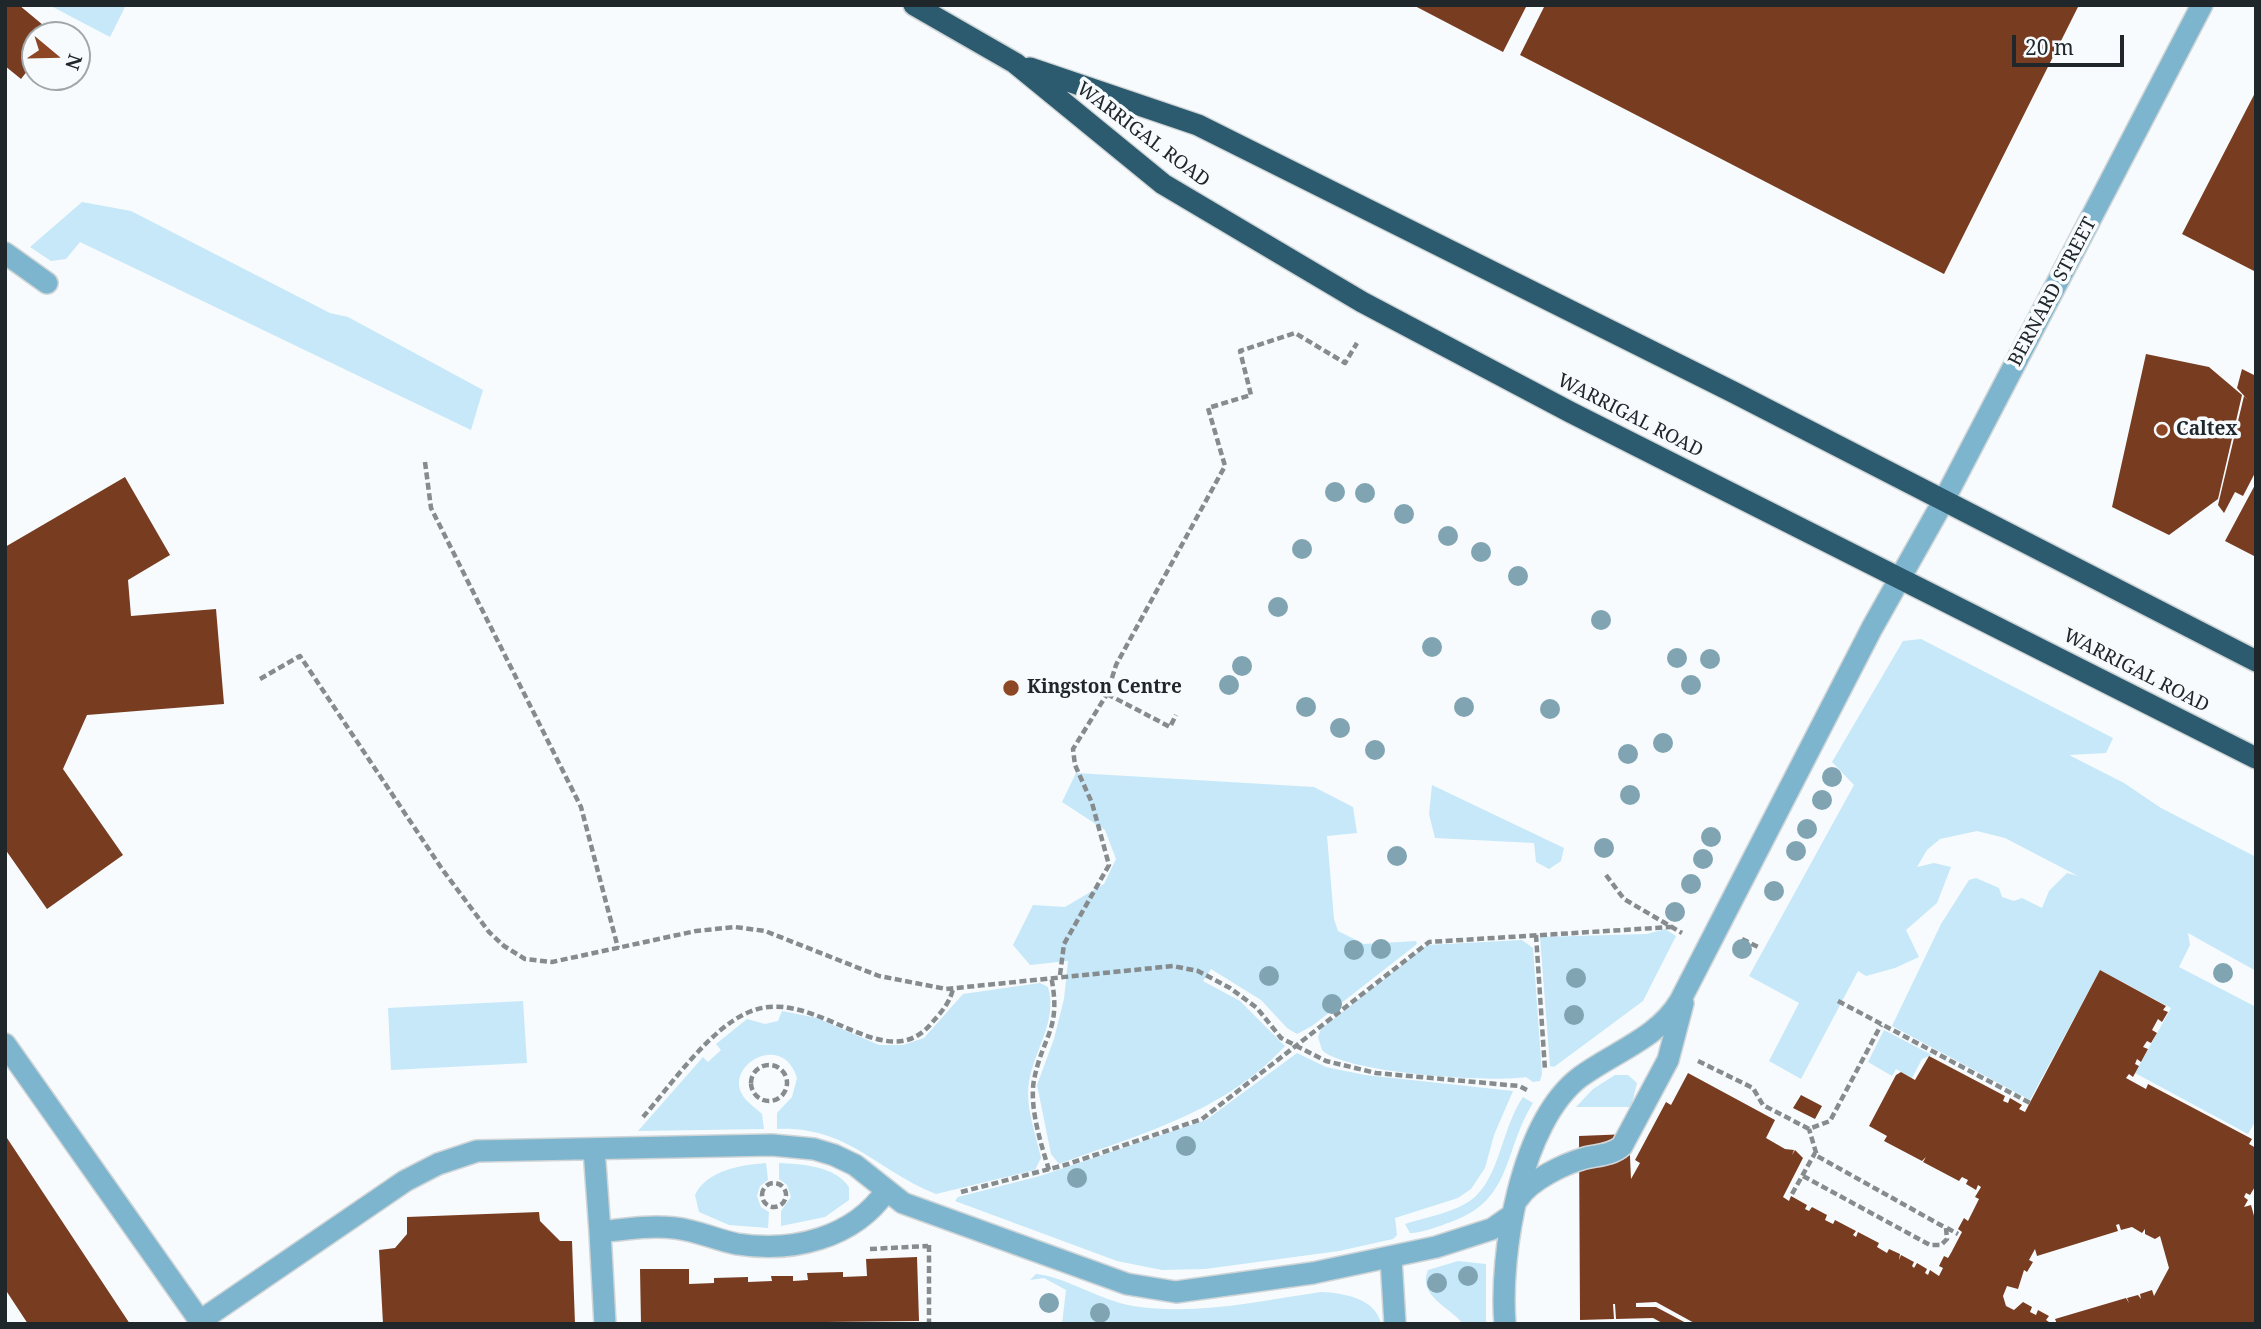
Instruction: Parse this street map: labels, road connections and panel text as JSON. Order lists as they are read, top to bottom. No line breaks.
{"streets":{"highway":["WARRIGAL ROAD"],"street":["BERNARD STREET"]},"crossings":[["WARRIGAL ROAD","BERNARD STREET"]],"places":["Caltex","Kingston Centre"],"scale_bar":"20 m","north":"right"}
